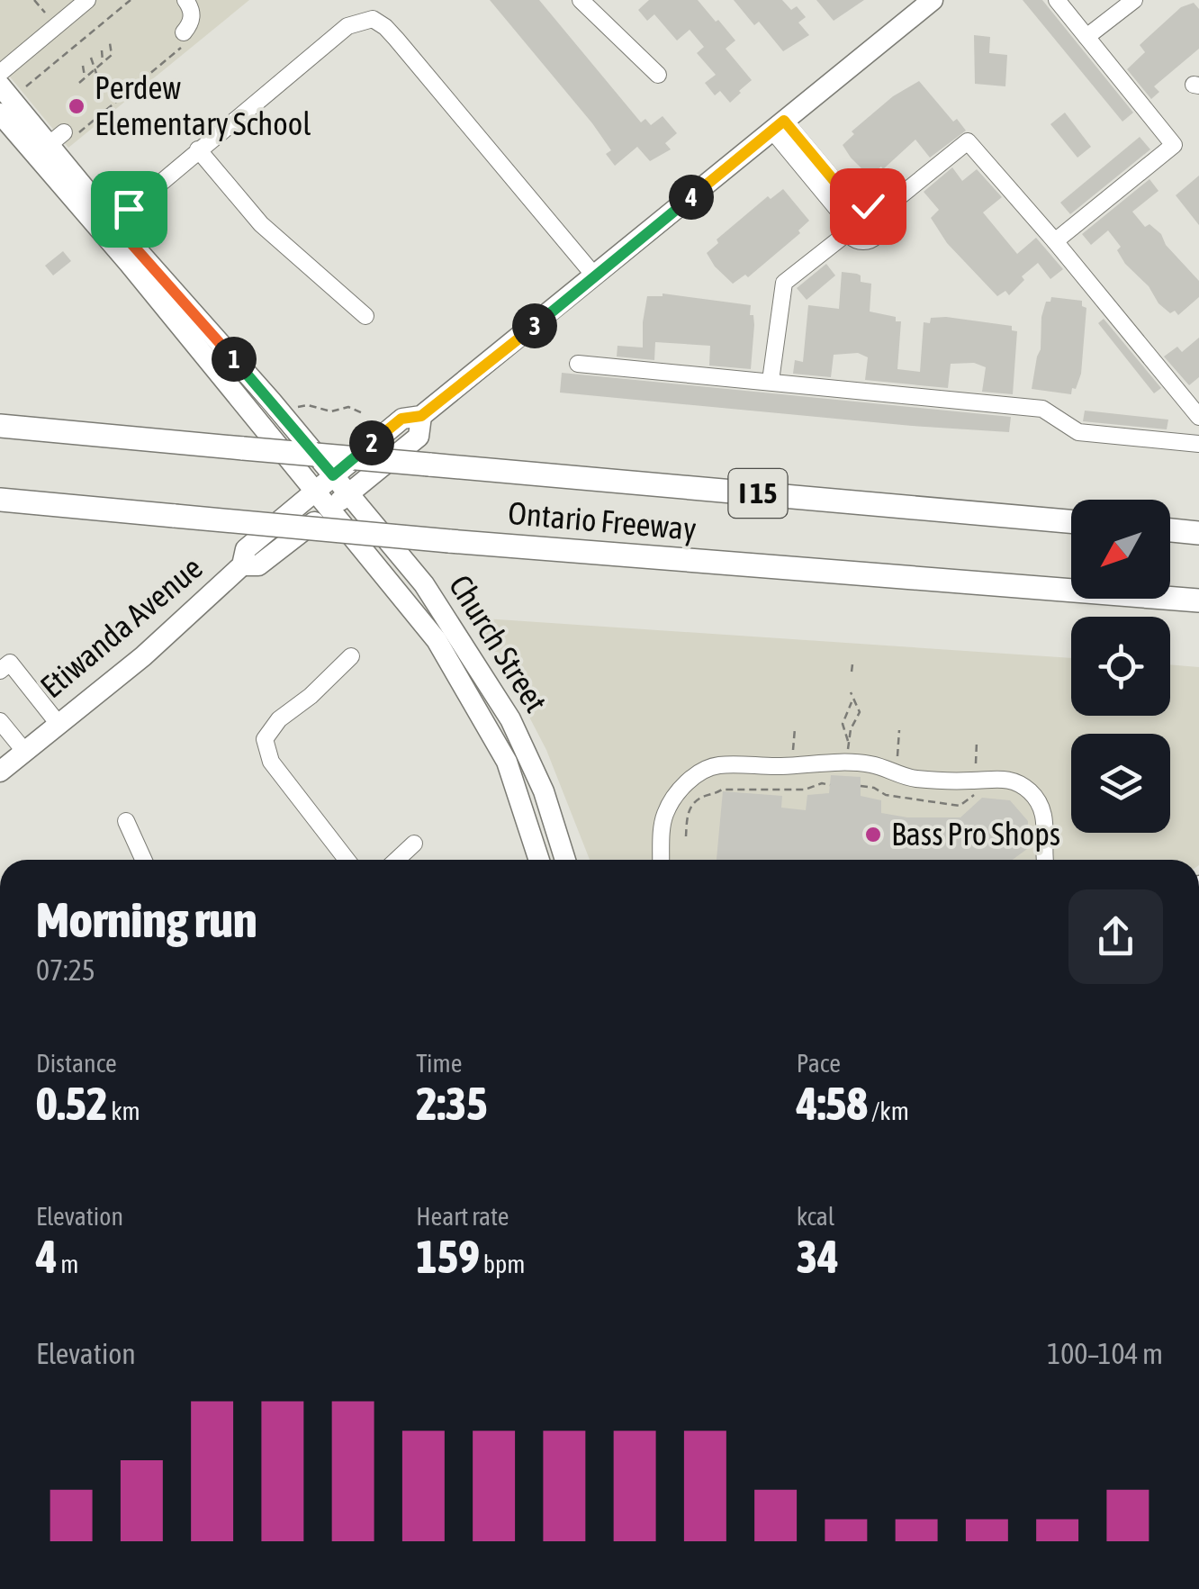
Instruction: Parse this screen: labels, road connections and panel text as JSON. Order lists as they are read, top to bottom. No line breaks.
{"streets":{"highway":["I 15","Ontario Freeway"],"main road":["Etiwanda Avenue","Church Street"]},"crossings":[["Etiwanda Avenue","Church Street"]],"places":["Perdew Elementary School","Bass Pro Shops"],"north":"bottom left","page":{"pins":["4","3","1","2"],"heading":["Morning run","07:25"],"stats":[["Distance","0.52 km"],["Time","2:35"],["Pace","4:58 /km"],["Elevation","4 m"],["Heart rate","159 bpm"],["kcal","34"]],"chart":["Elevation","100–104 m"]}}
